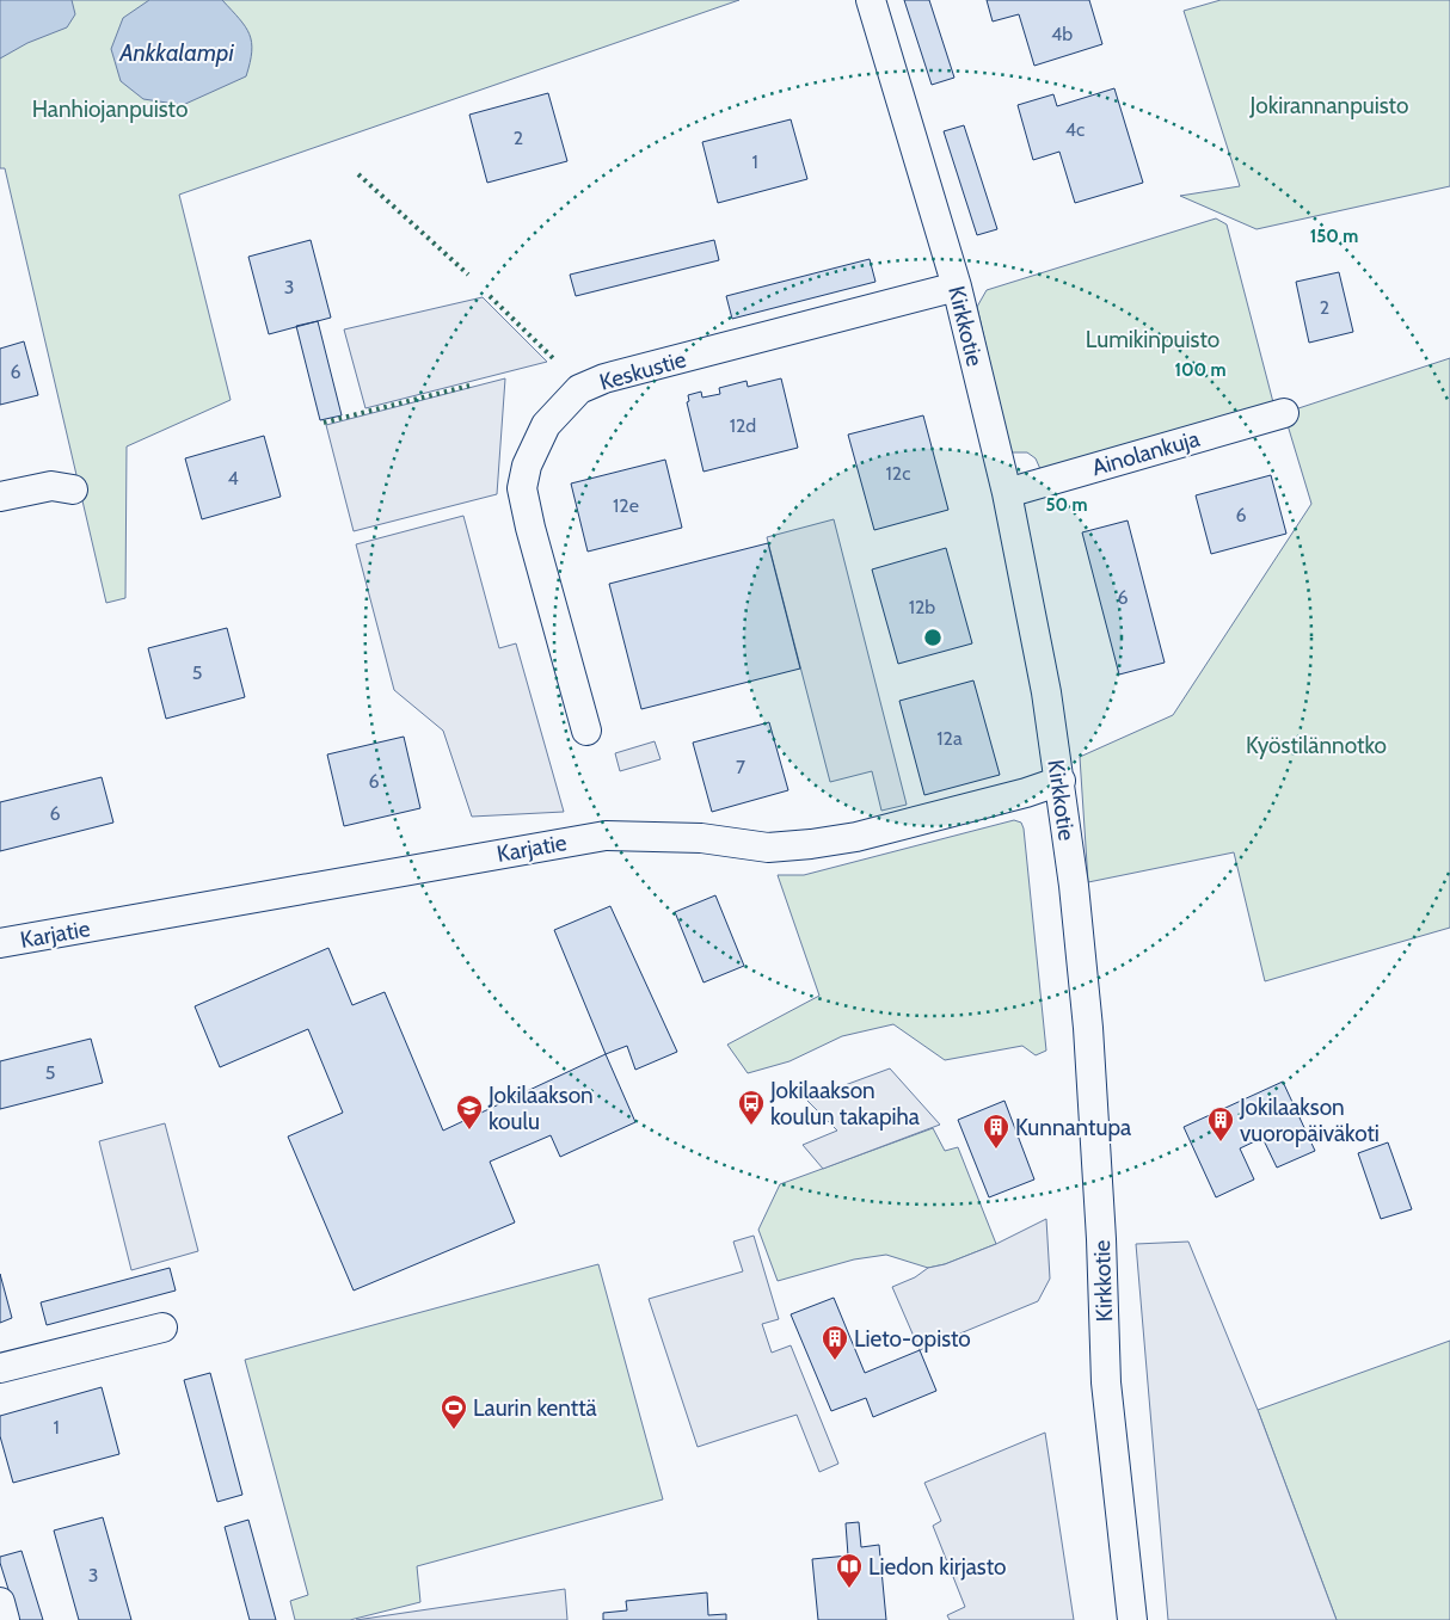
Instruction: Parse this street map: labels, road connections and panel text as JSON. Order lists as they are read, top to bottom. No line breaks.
{"streets":{"street":["Kirkkotie","Keskustie","Ainolankuja","Karjatie"]},"crossings":[["Kirkkotie","Keskustie"],["Kirkkotie","Ainolankuja"],["Kirkkotie","Karjatie"]],"water":["Ankkalampi"],"parks":["Jokirannanpuisto","Hanhiojanpuisto","Lumikinpuisto","Kyöstilännotko"],"places":{"bus stop":["Jokilaakson koulun takapiha"],"school or university":["Jokilaakson koulu"],"building":["Jokilaakson vuoropäiväkoti","Kunnantupa","Lieto-opisto"],"sports":["Laurin kenttä"],"library":["Liedon kirjasto"]},"house_numbers":["4b","4c","2","1","3","2","6","12d","12c","4","12e","6","6","12b","5","12a","7","6","6","5","1","3"],"rings":["150 m","100 m","50 m"]}
